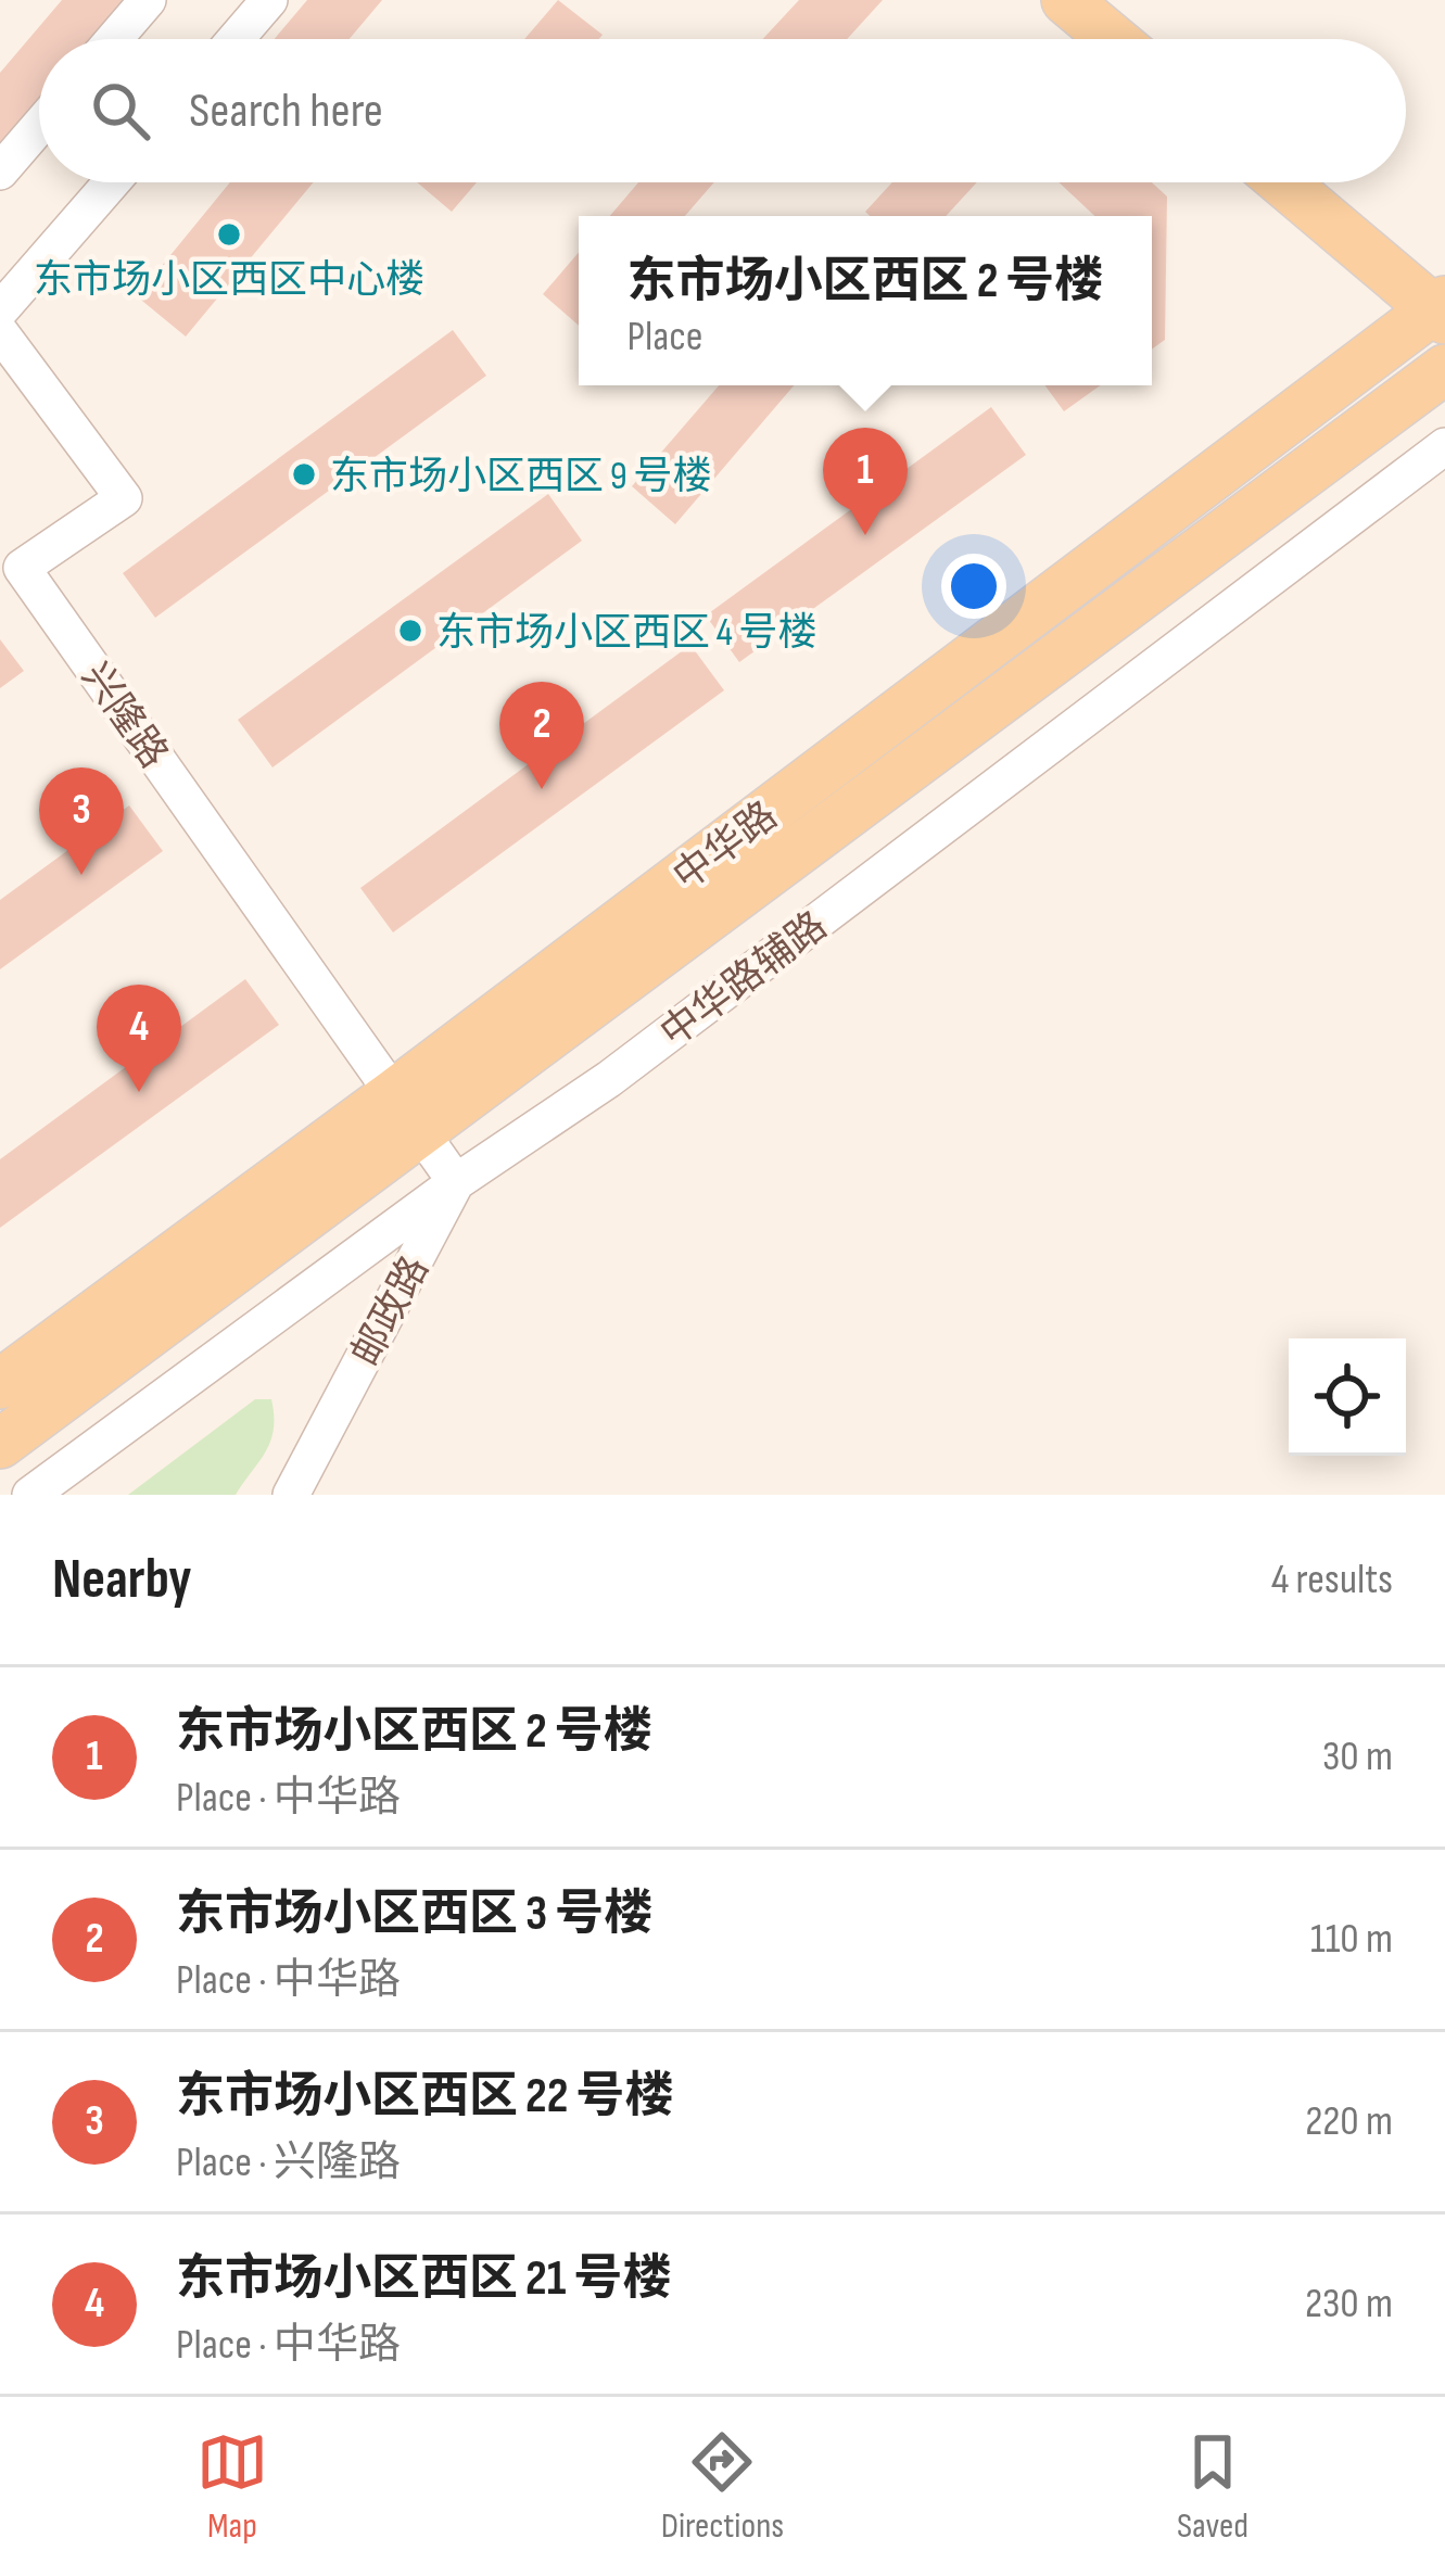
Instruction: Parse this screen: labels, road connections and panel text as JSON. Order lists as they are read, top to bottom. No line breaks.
{"streets":{"main road":["中华路"],"street":["兴隆路","中华路辅路","邮政路"]},"crossings":[["兴隆路","中华路"],["中华路辅路","邮政路"]],"places":["东市场小区西区中心楼","东市场小区西区 9 号楼","东市场小区西区 4 号楼"],"page":{"search":"Search here","popup":["东市场小区西区 2 号楼","Place"],"pins":["1","2","3","4"],"heading":["Nearby","4 results"],"list":[{"mark":"1","name":"东市场小区西区 2 号楼","note":"Place · 中华路","value":"30 m"},{"mark":"2","name":"东市场小区西区 3 号楼","note":"Place · 中华路","value":"110 m"},{"mark":"3","name":"东市场小区西区 22 号楼","note":"Place · 兴隆路","value":"220 m"},{"mark":"4","name":"东市场小区西区 21 号楼","note":"Place · 中华路","value":"230 m"}],"nav":["Map","Directions","Saved"]}}
